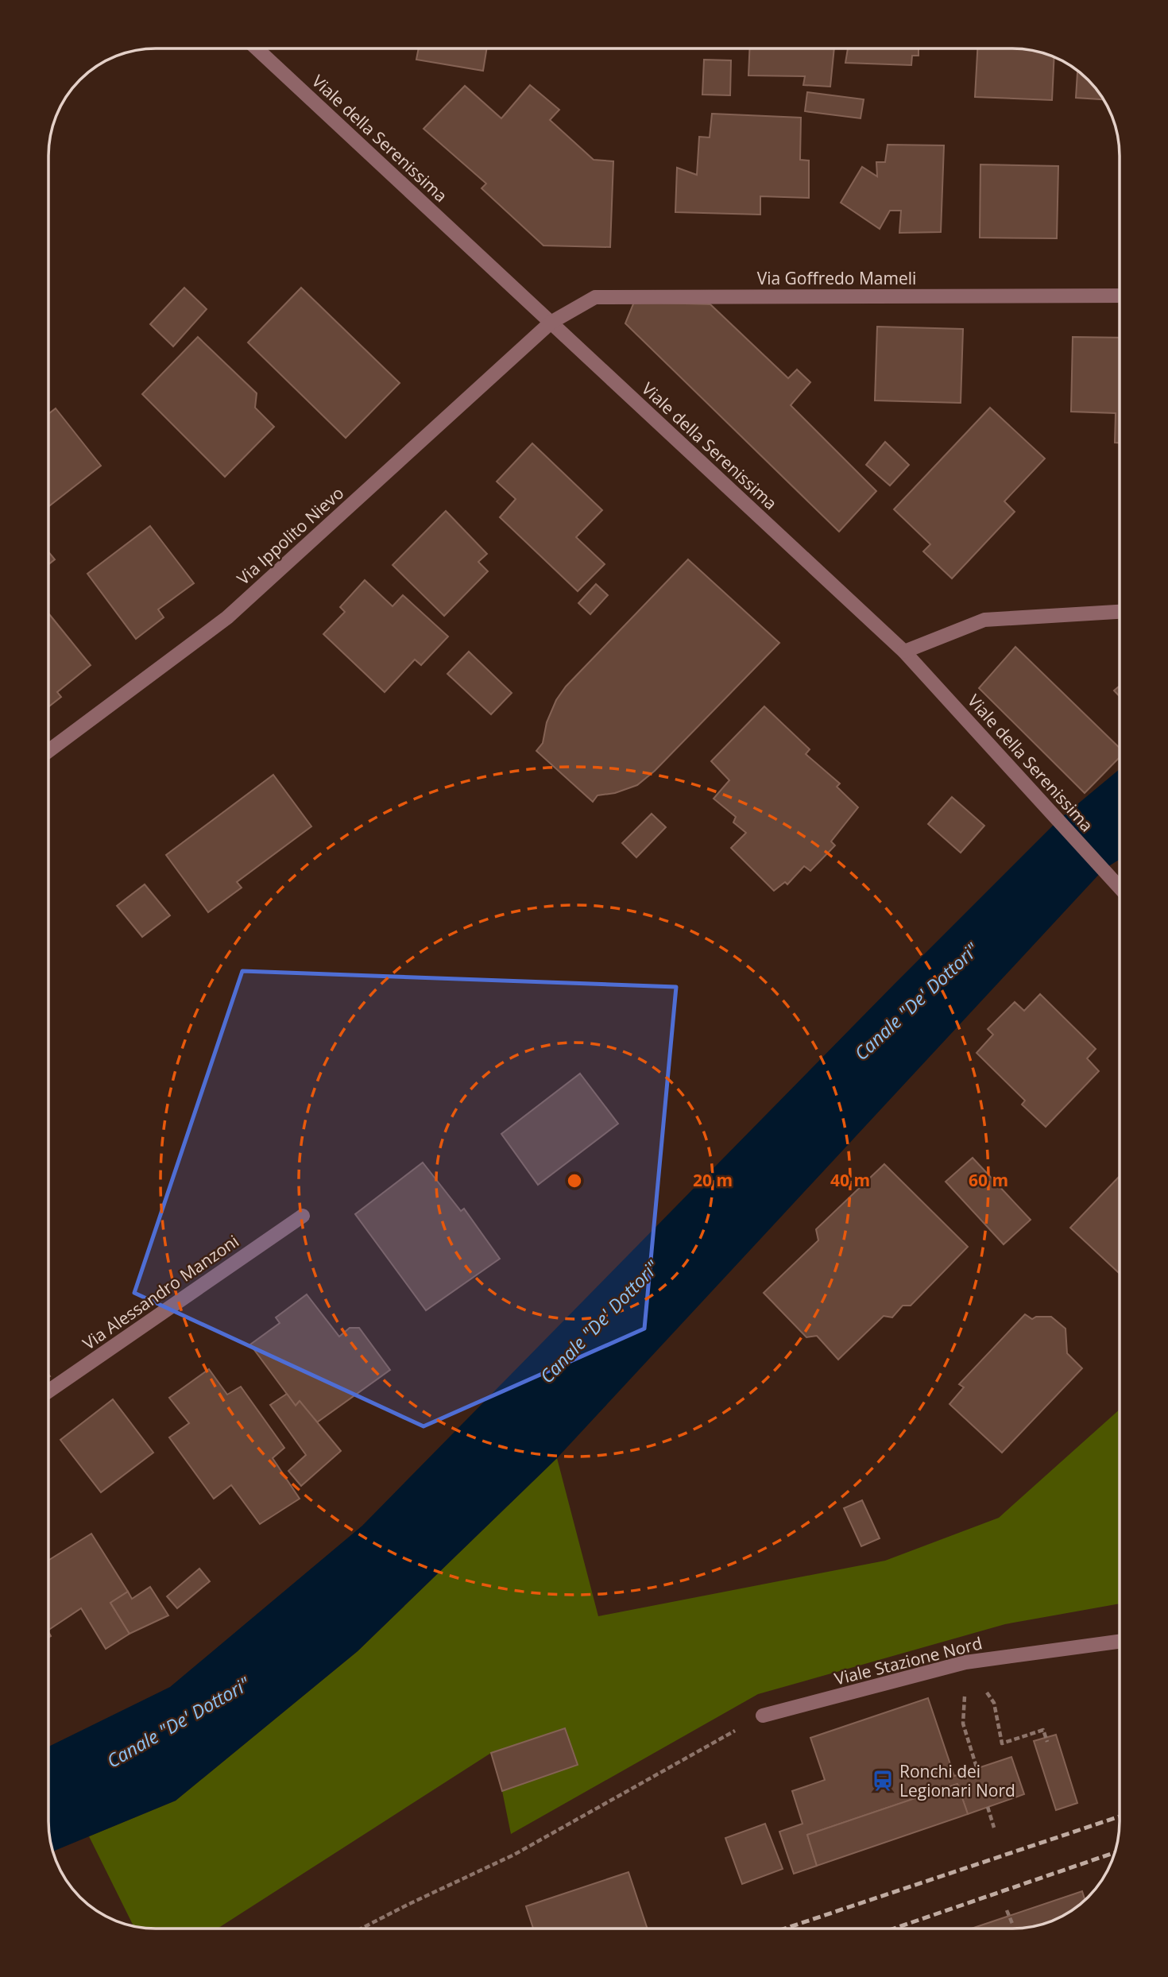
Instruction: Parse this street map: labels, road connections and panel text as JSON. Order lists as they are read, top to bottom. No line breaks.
{"streets":{"street":["Viale della Serenissima","Via Goffredo Mameli","Via Ippolito Nievo","Via Alessandro Manzoni","Viale Stazione Nord"]},"crossings":[["Viale della Serenissima","Via Goffredo Mameli"],["Viale della Serenissima","Via Ippolito Nievo"],["Via Goffredo Mameli","Via Ippolito Nievo"]],"water":["Canale \"De' Dottori\""],"places":{"station":["Ronchi dei Legionari Nord"]},"rings":["20 m","40 m","60 m"]}
